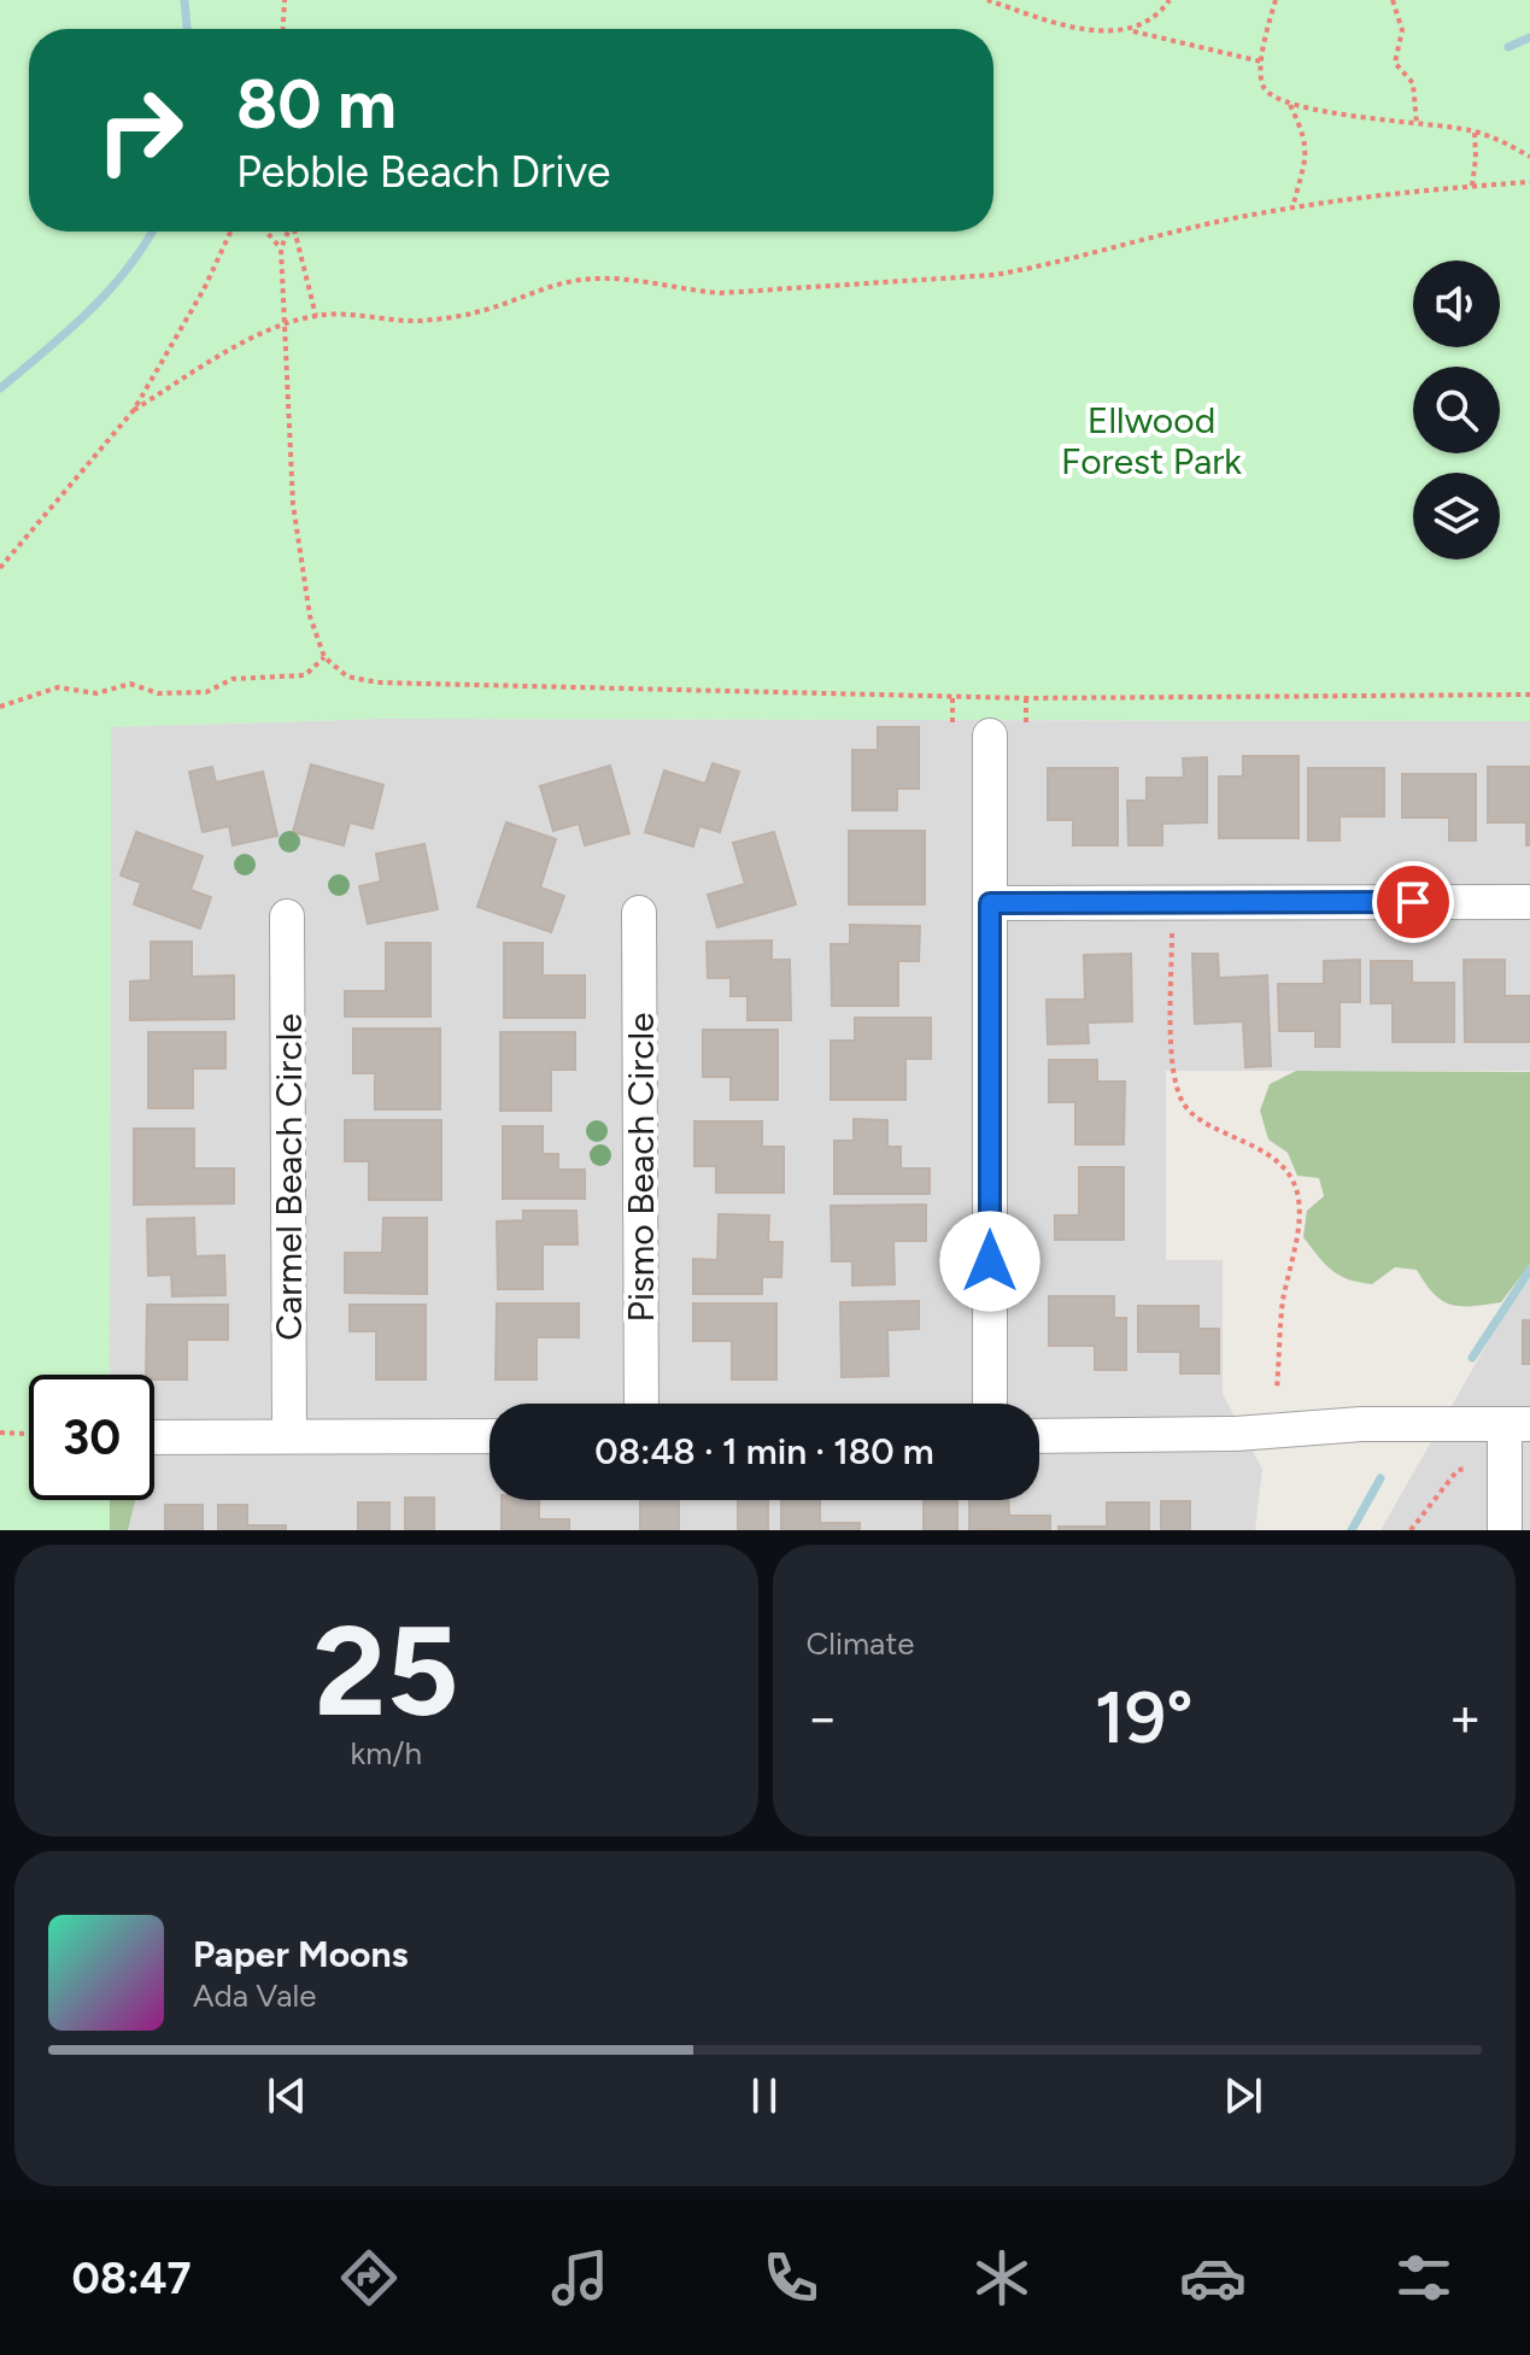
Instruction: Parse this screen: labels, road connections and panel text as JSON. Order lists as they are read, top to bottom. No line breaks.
{"streets":{"street":["Pismo Beach Circle","Carmel Beach Circle"]},"parks":["Ellwood Forest Park"],"page":{"turn":["80 m","Pebble Beach Drive"],"limit":"30","trip":"08:48 · 1 min · 180 m","tile":[["25","km/h"],"Climate"],"heat":["−","19°","+"],"song":["Paper Moons","Ada Vale"],"tabs":"08:47"}}
